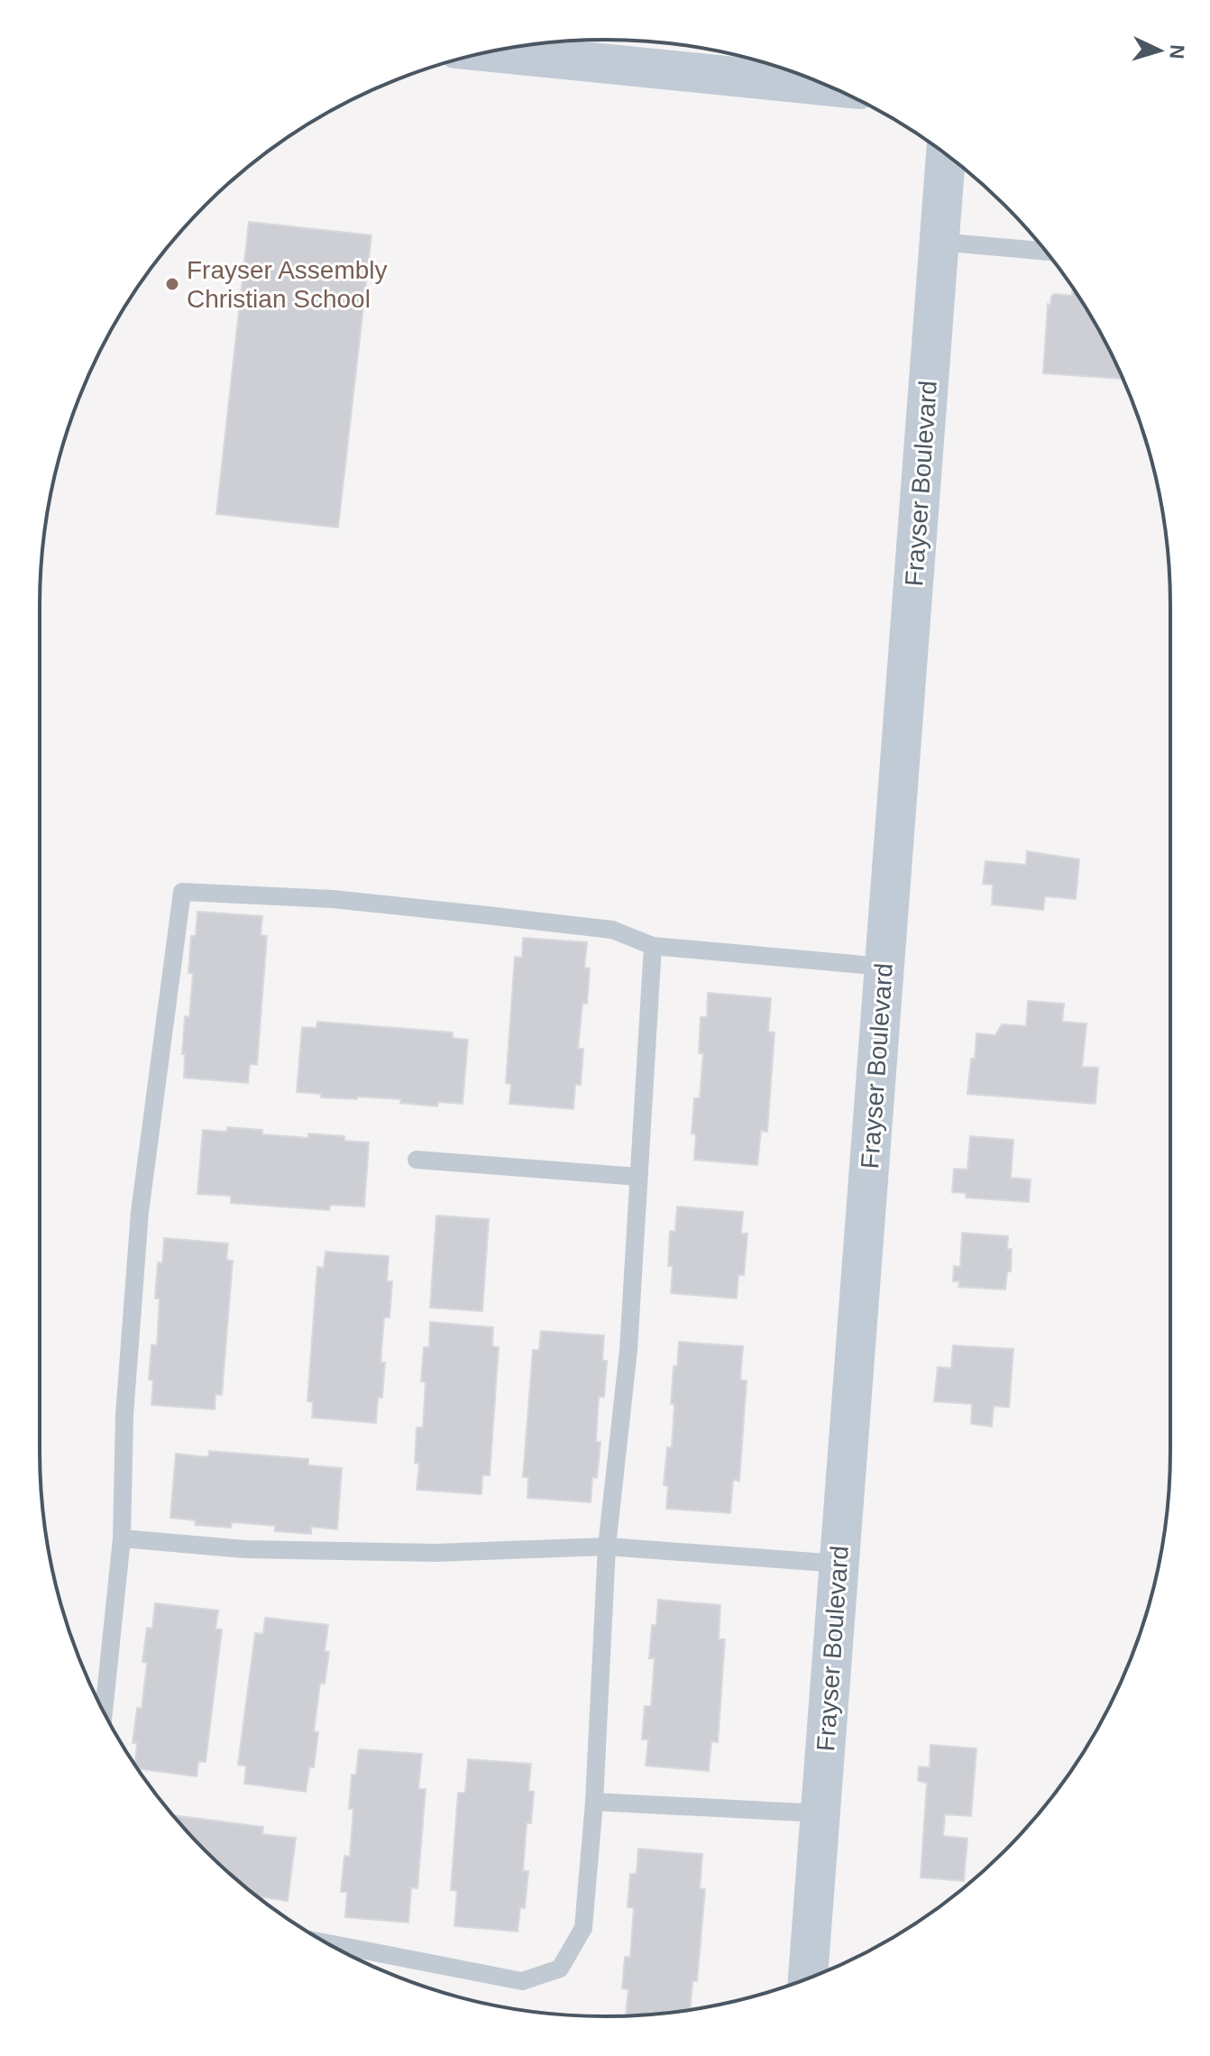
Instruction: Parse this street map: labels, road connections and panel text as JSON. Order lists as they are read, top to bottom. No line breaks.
{"streets":{"main road":["Frayser Boulevard"]},"places":["Frayser Assembly Christian School"],"north":"right"}
